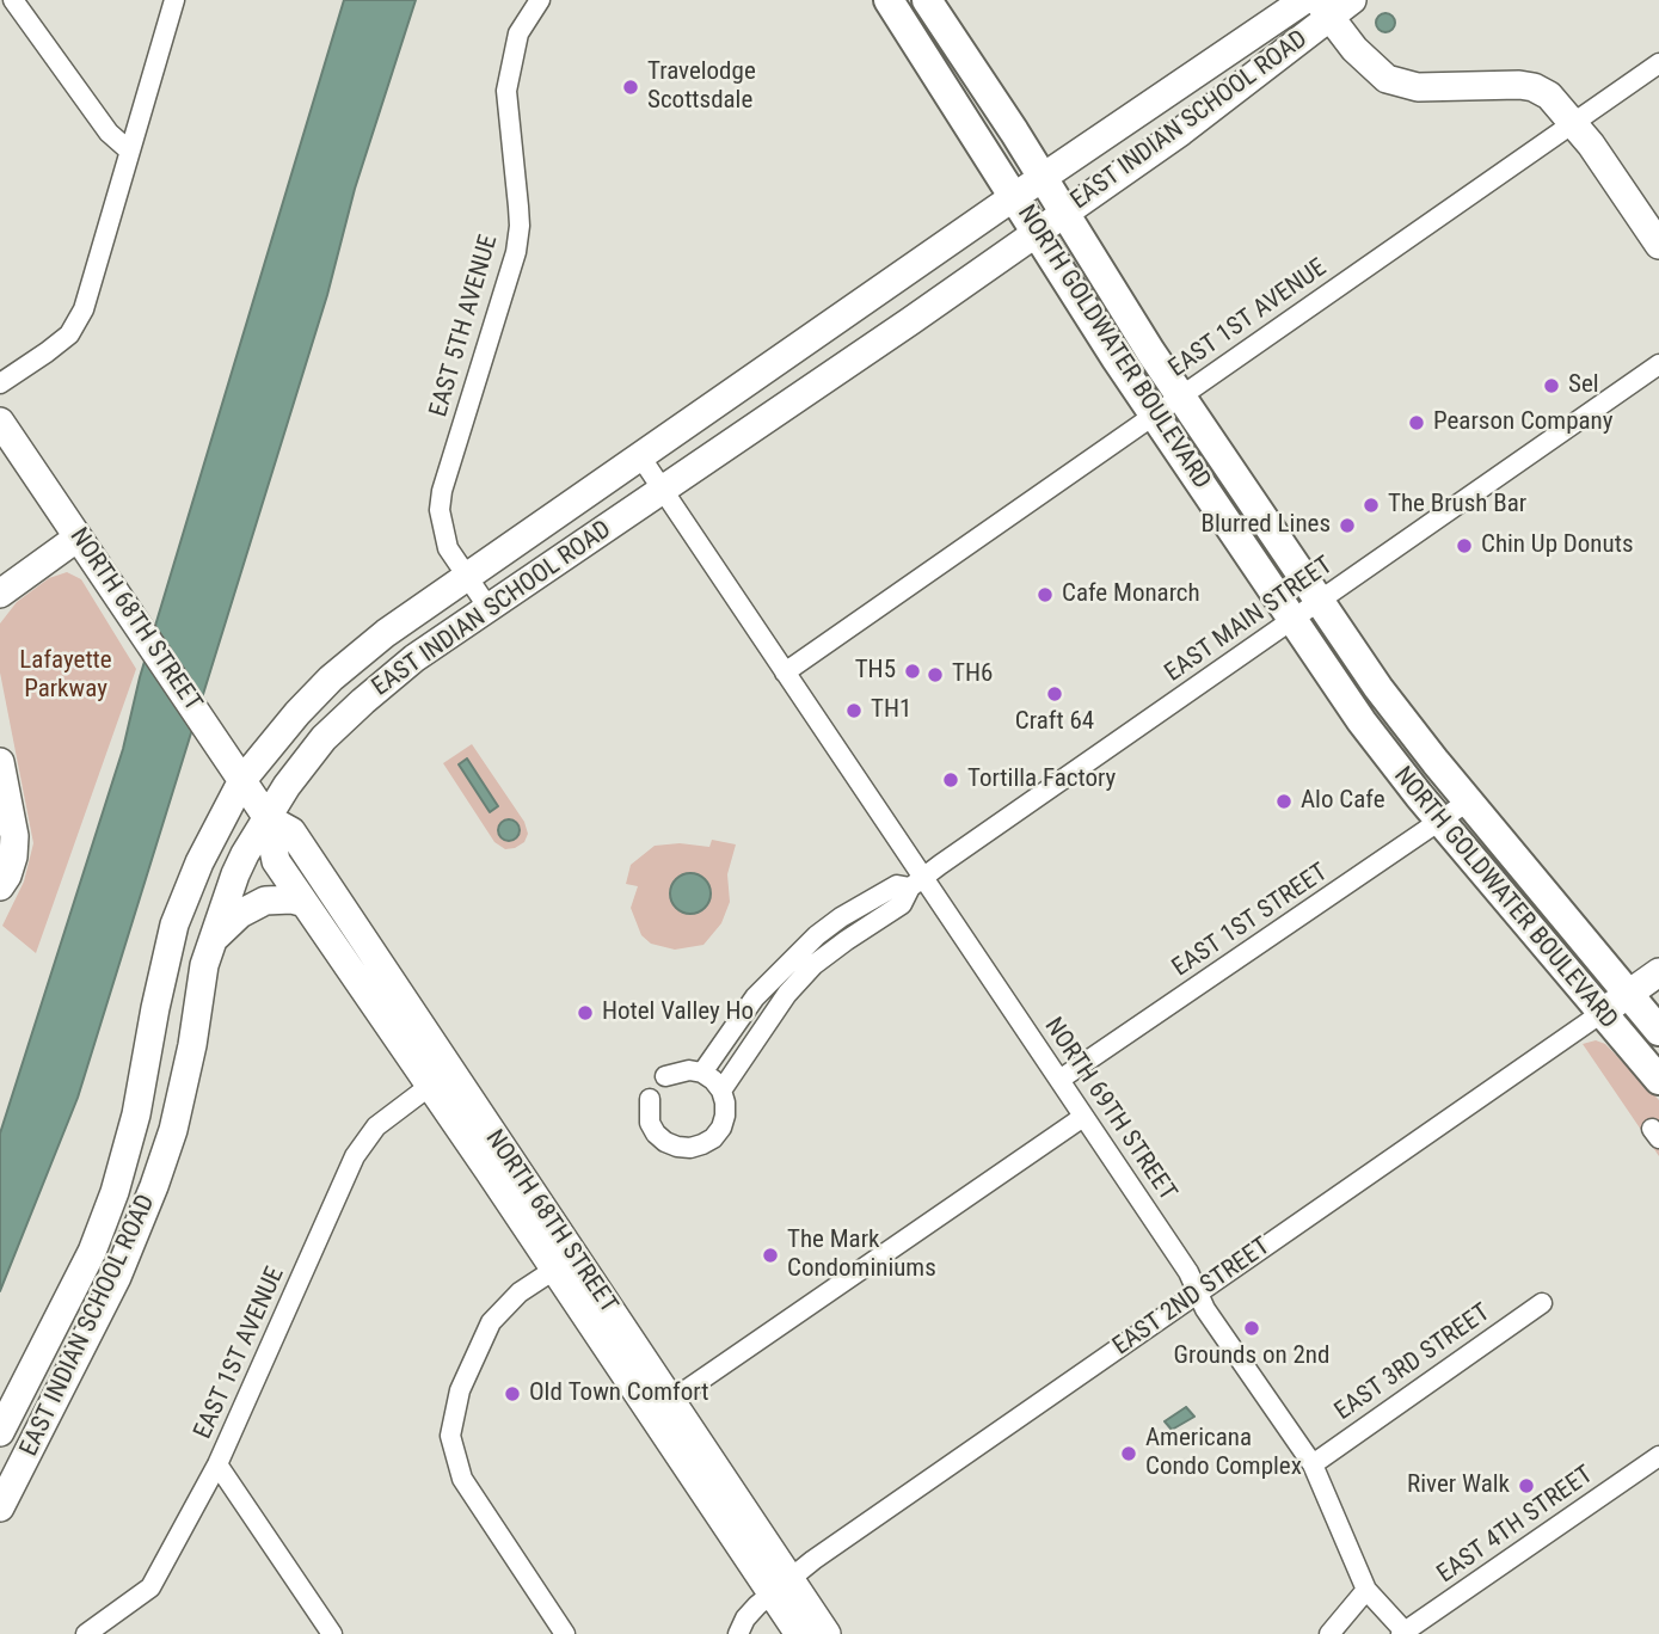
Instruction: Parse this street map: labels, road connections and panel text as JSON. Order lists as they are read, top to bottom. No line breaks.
{"streets":{"main road":["EAST INDIAN SCHOOL ROAD","NORTH GOLDWATER BOULEVARD","NORTH 68TH STREET","EAST 2ND STREET"],"street":["EAST 1ST AVENUE","EAST 5TH AVENUE","EAST MAIN STREET","EAST 1ST STREET","NORTH 69TH STREET","EAST 3RD STREET","EAST 4TH STREET"]},"crossings":[["EAST INDIAN SCHOOL ROAD","EAST 5TH AVENUE"],["EAST INDIAN SCHOOL ROAD","NORTH GOLDWATER BOULEVARD"],["EAST INDIAN SCHOOL ROAD","NORTH 68TH STREET"],["EAST INDIAN SCHOOL ROAD","NORTH 69TH STREET"],["EAST 1ST AVENUE","NORTH GOLDWATER BOULEVARD"],["EAST 1ST AVENUE","NORTH 68TH STREET"],["EAST 1ST AVENUE","NORTH 69TH STREET"],["NORTH GOLDWATER BOULEVARD","EAST MAIN STREET"],["NORTH GOLDWATER BOULEVARD","EAST 1ST STREET"],["NORTH GOLDWATER BOULEVARD","EAST 2ND STREET"],["NORTH 68TH STREET","EAST 2ND STREET"],["EAST MAIN STREET","NORTH 69TH STREET"],["EAST 1ST STREET","NORTH 69TH STREET"],["NORTH 69TH STREET","EAST 2ND STREET"],["NORTH 69TH STREET","EAST 3RD STREET"],["NORTH 69TH STREET","EAST 4TH STREET"]],"parks":["Lafayette Parkway"],"places":["Travelodge Scottsdale","Sel","Pearson Company","The Brush Bar","Blurred Lines","Chin Up Donuts","Cafe Monarch","TH5","TH6","Craft 64","TH1","Tortilla Factory","Alo Cafe","Hotel Valley Ho","The Mark Condominiums","Grounds on 2nd","Old Town Comfort","Americana Condo Complex","River Walk"]}
